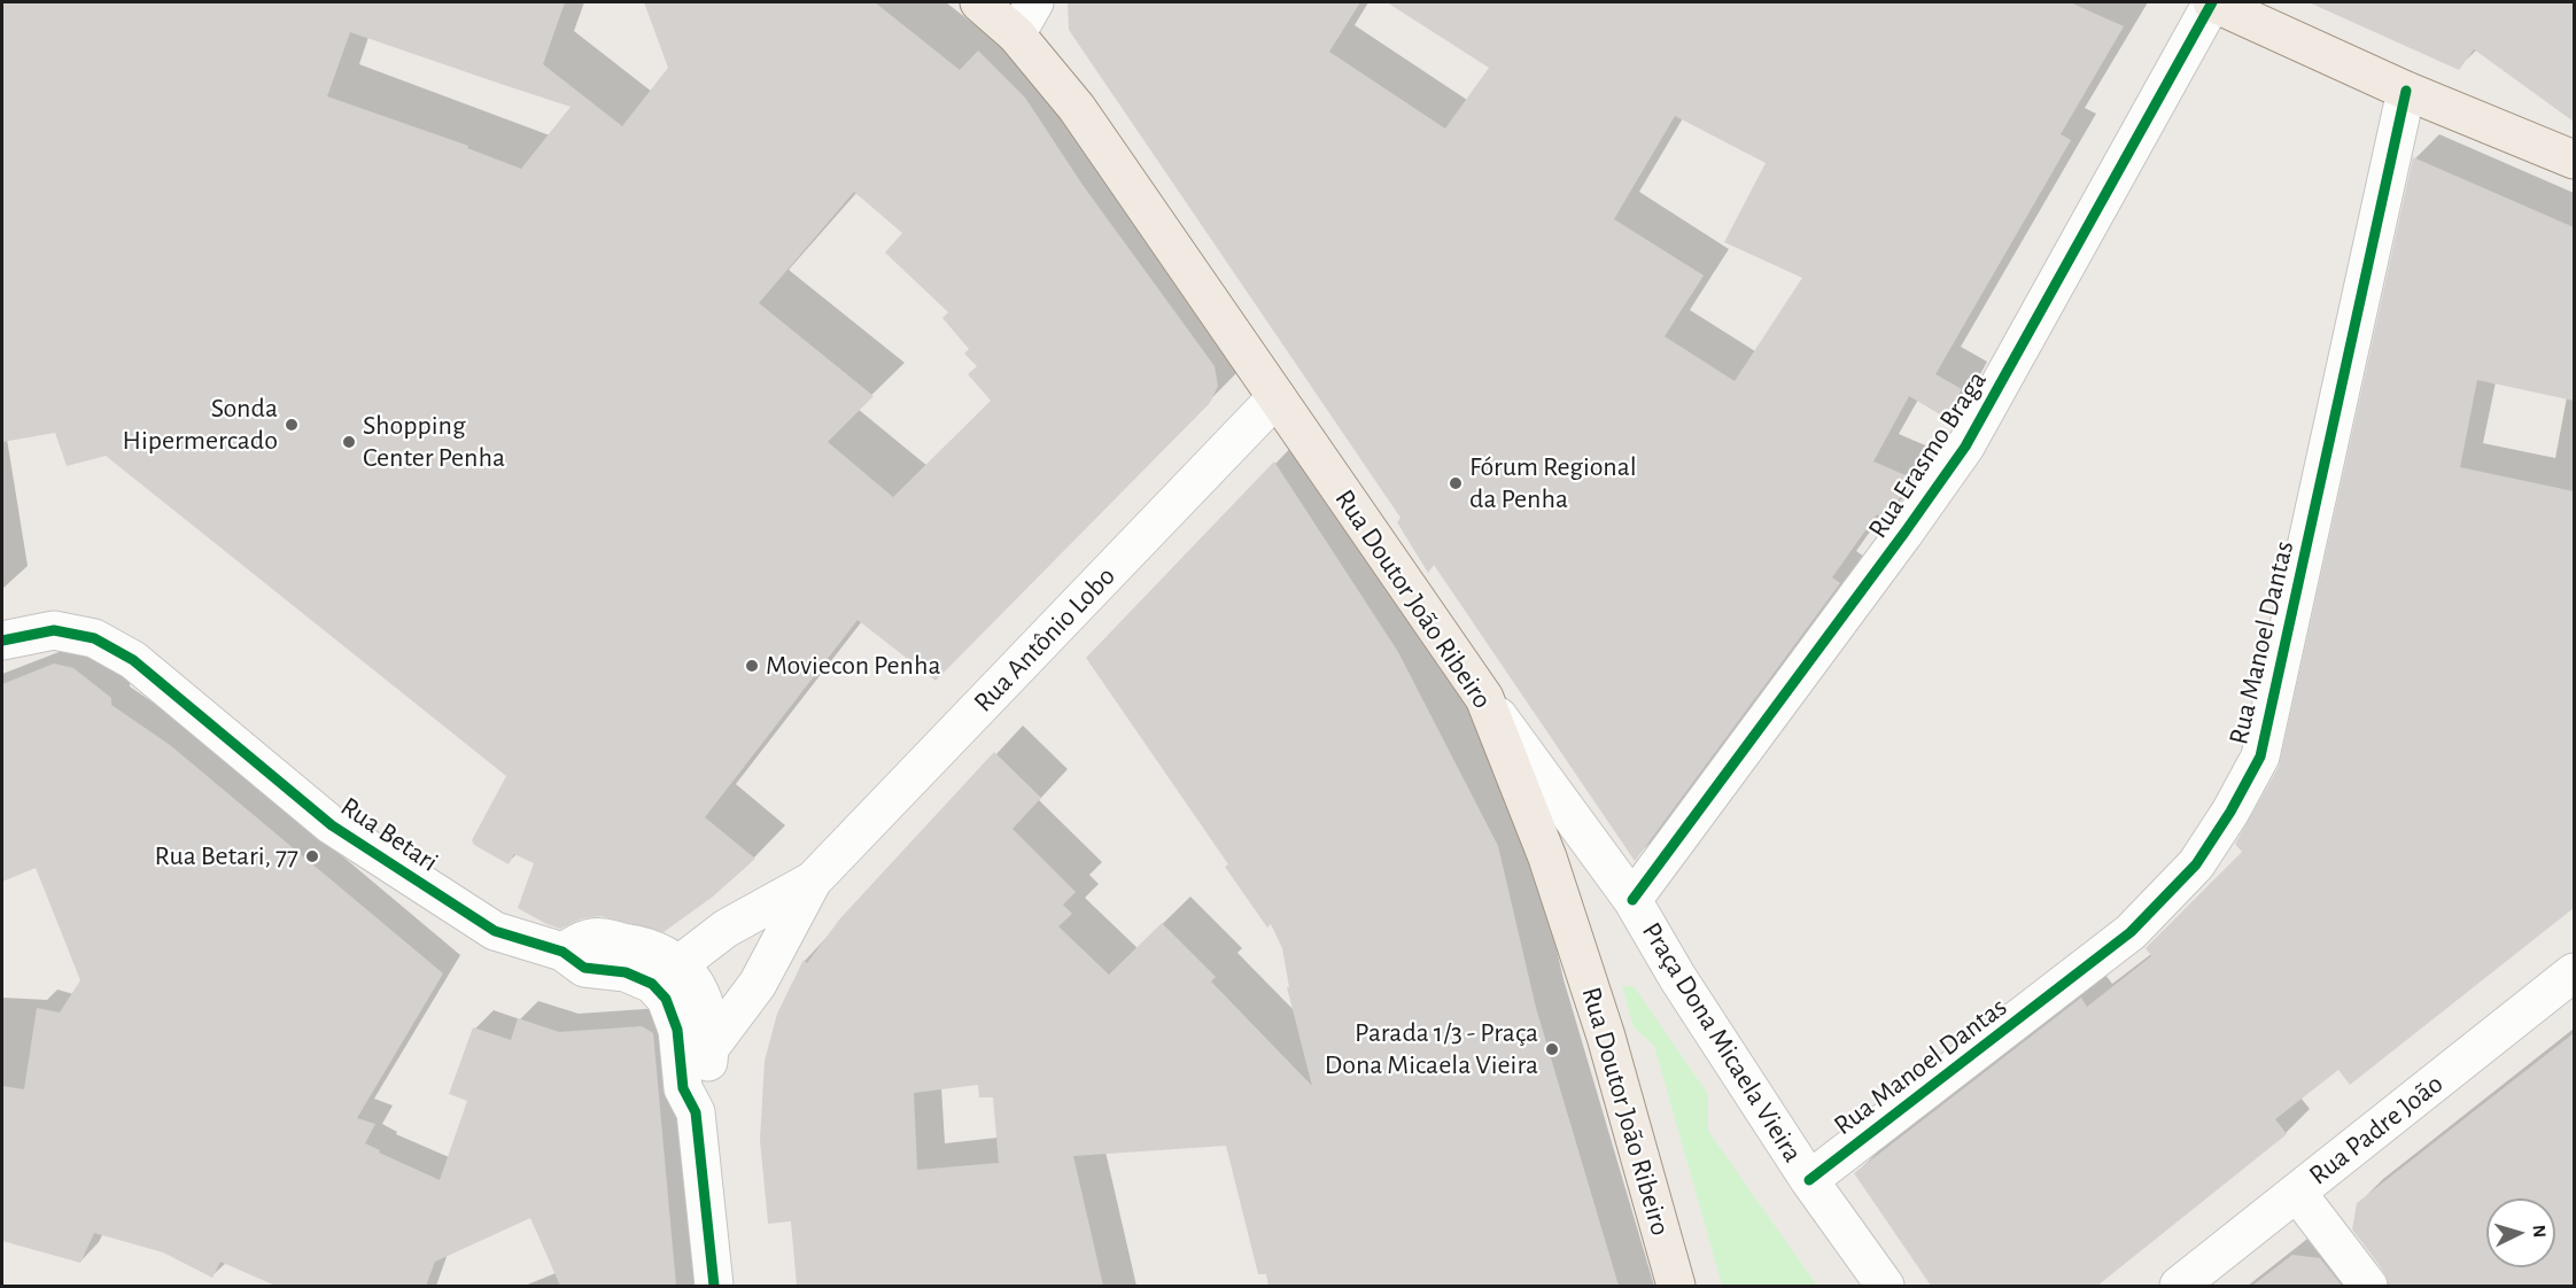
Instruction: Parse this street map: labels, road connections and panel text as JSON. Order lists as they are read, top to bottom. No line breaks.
{"streets":{"main road":["Rua Doutor João Ribeiro"],"street":["Rua Erasmo Braga","Rua Antônio Lobo","Rua Manoel Dantas","Rua Betari","Praça Dona Micaela Vieira","Rua Padre João"]},"crossings":[["Rua Erasmo Braga","Praça Dona Micaela Vieira"],["Rua Doutor João Ribeiro","Rua Antônio Lobo"],["Rua Doutor João Ribeiro","Praça Dona Micaela Vieira"],["Rua Manoel Dantas","Praça Dona Micaela Vieira"]],"places":["Sonda Hipermercado","Shopping Center Penha","Fórum Regional da Penha","Moviecon Penha","Rua Betari, 77","Parada 1/3 - Praça Dona Micaela Vieira"],"north":"right"}
